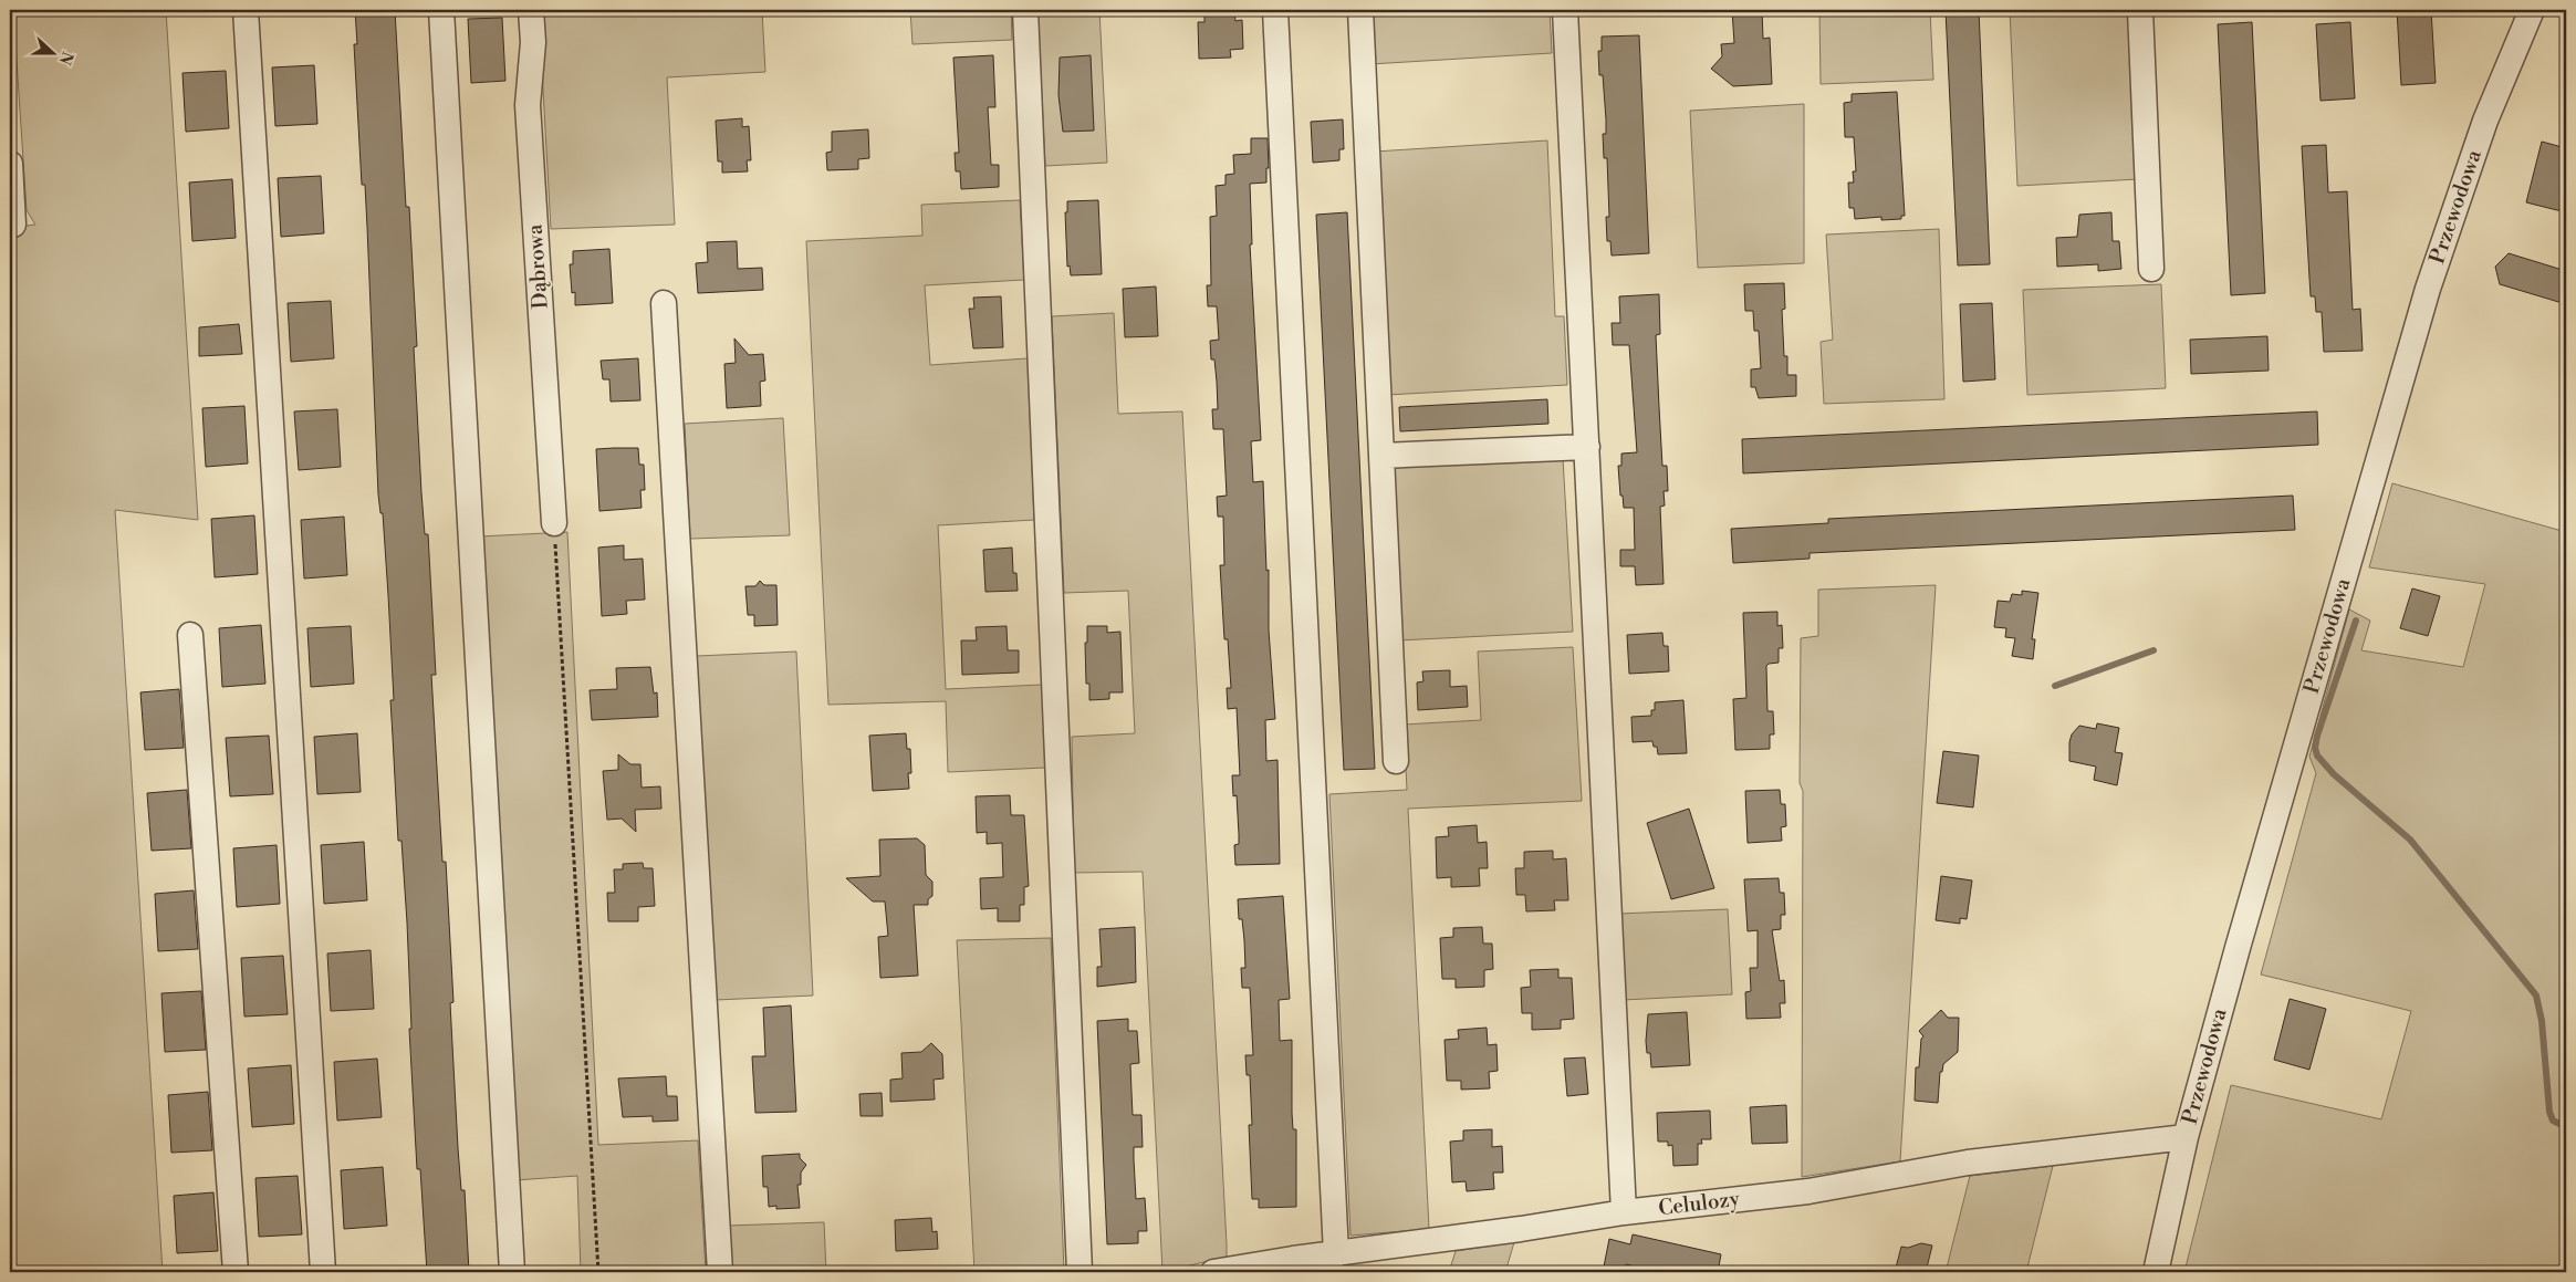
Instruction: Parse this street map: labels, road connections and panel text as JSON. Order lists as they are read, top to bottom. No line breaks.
{"streets":{"street":["Przewodowa","Dąbrowa","Celulozy"]},"crossings":[["Przewodowa","Celulozy"]],"north":"right"}
